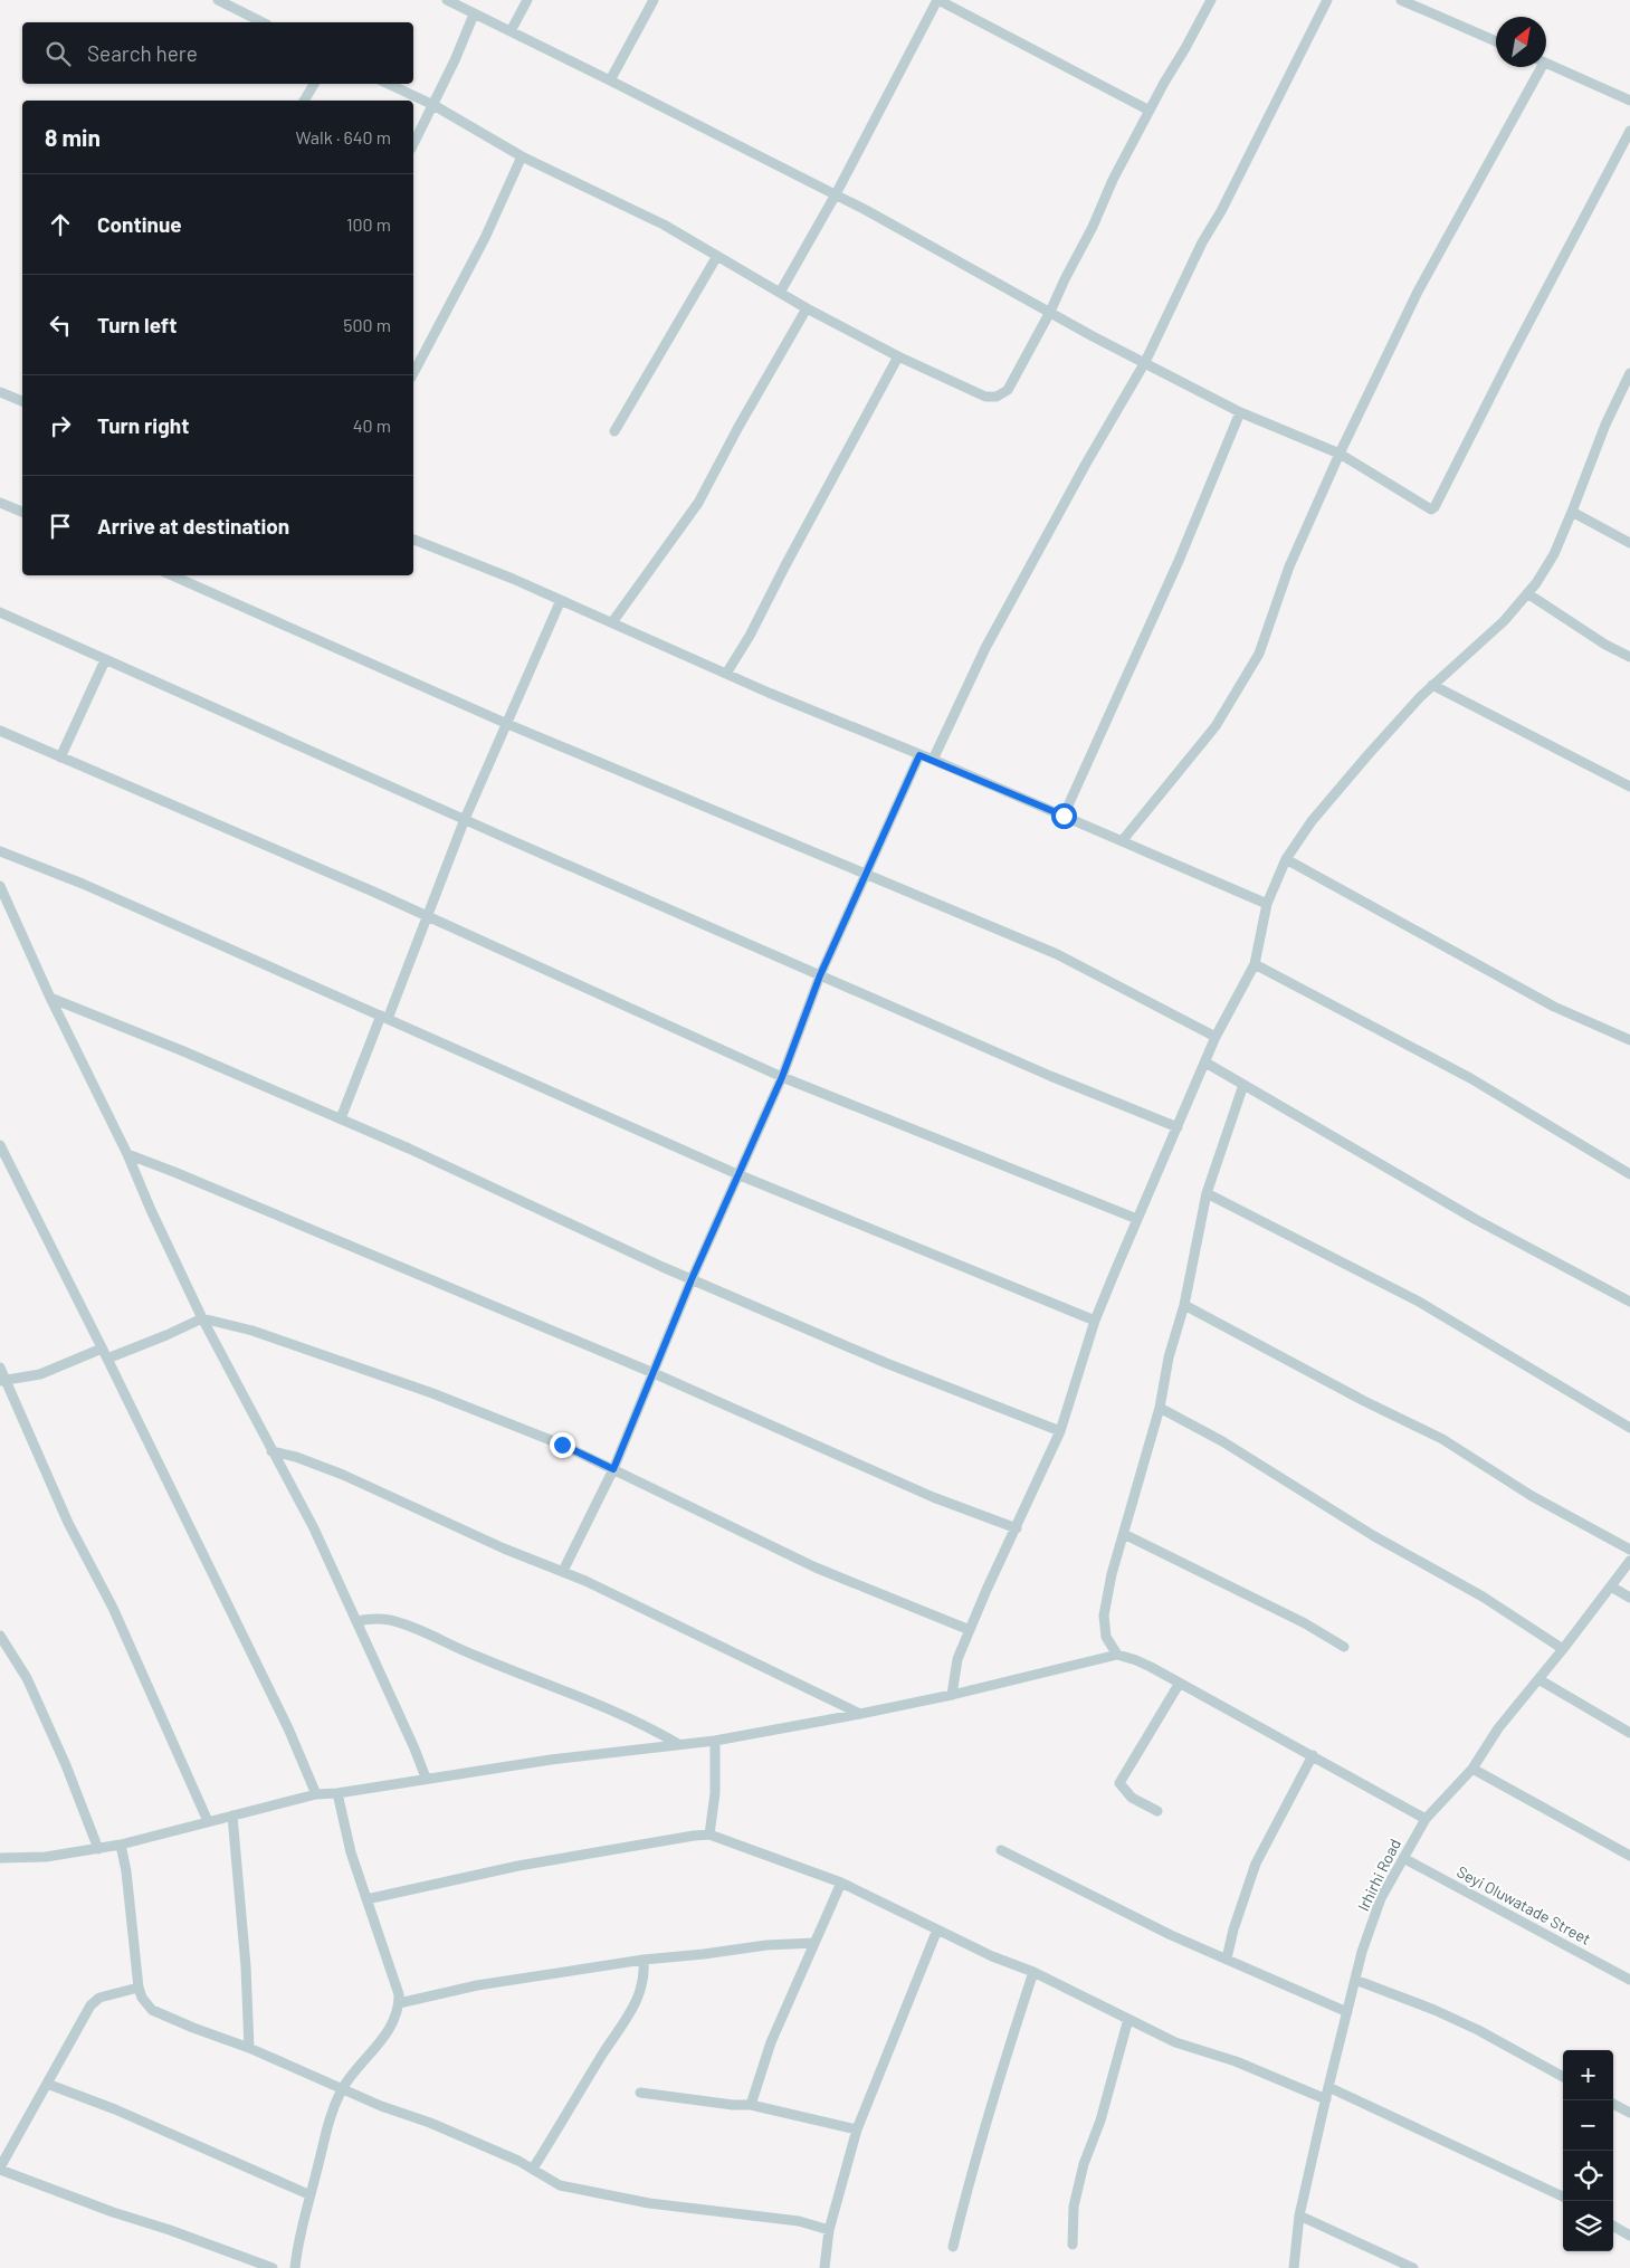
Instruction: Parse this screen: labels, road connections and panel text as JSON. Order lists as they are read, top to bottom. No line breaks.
{"streets":{"street":["Irhirhi Road","Seyi Oluwatade Street"]},"crossings":[["Irhirhi Road","Seyi Oluwatade Street"]],"north":"top right","page":{"search":"Search here","heading":["8 min","Walk · 640 m"],"list":[["Continue","100 m"],["Turn left","500 m"],["Turn right","40 m"],"Arrive at destination"],"map_buttons":["+","−"]}}
